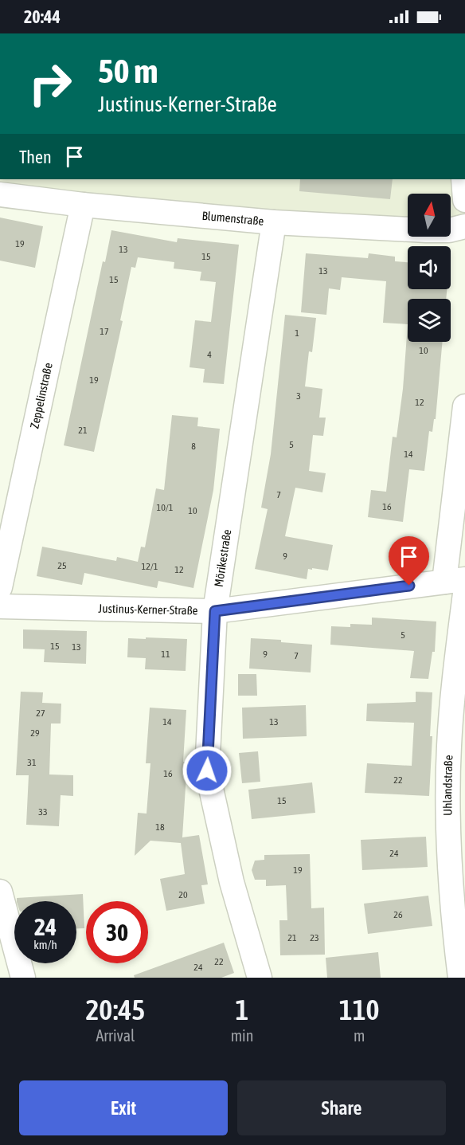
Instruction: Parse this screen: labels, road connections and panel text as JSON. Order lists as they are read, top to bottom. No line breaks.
{"streets":{"street":["Blumenstraße","Zeppelinstraße","Mörikestraße","Justinus-Kerner-Straße","Uhlandstraße"]},"crossings":[["Blumenstraße","Zeppelinstraße"],["Blumenstraße","Mörikestraße"],["Mörikestraße","Justinus-Kerner-Straße"]],"house_numbers":["19","13","15","13","15","17","1","10","4","19","3","12","21","5","8","14","7","16","10/1","10","9","25","12/1","12","5","15","13","11","9","7","27","14","13","29","31","16","22","15","33","18","24","19","20","26","21","23","22","24"],"north":"top","page":{"status":"20:44","turn":["50 m","Justinus-Kerner-Straße"],"then":"Then","speed":"24 km/h","limit":"30","eta":["20:45","Arrival","1","min","110","m"],"buttons":["Exit","Share"]}}
